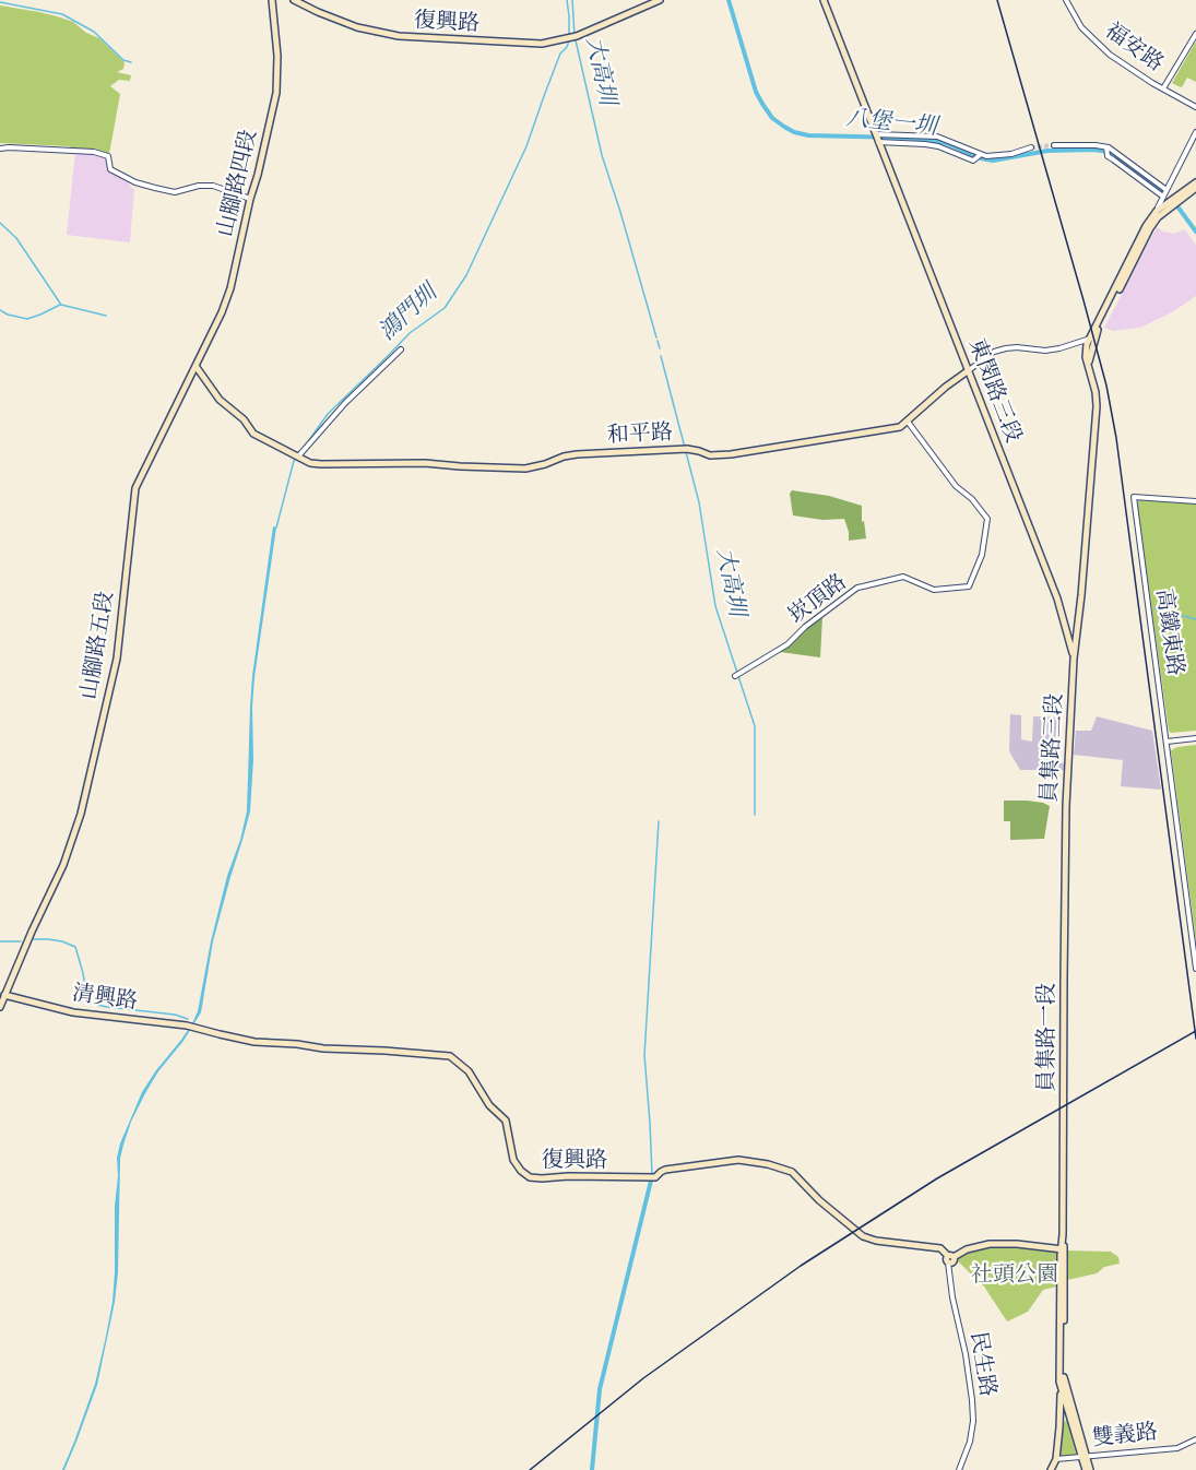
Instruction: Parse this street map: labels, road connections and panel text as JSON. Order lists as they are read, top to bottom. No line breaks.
{"streets":{"street":["復興路","福安路","山腳路四段","東閔路三段","和平路","崁頂路","高鐵東路","山腳路五段","員集路三段","清興路","員集路一段","民生路","雙義路"]},"crossings":[["復興路","清興路"],["復興路","民生路"],["山腳路四段","和平路"],["山腳路四段","山腳路五段"],["東閔路三段","和平路"],["東閔路三段","員集路三段"],["和平路","崁頂路"],["和平路","山腳路五段"],["山腳路五段","清興路"],["員集路三段","員集路一段"],["員集路一段","雙義路"]],"water":["大高圳","八堡一圳","鴻門圳"],"parks":["社頭公園"]}
